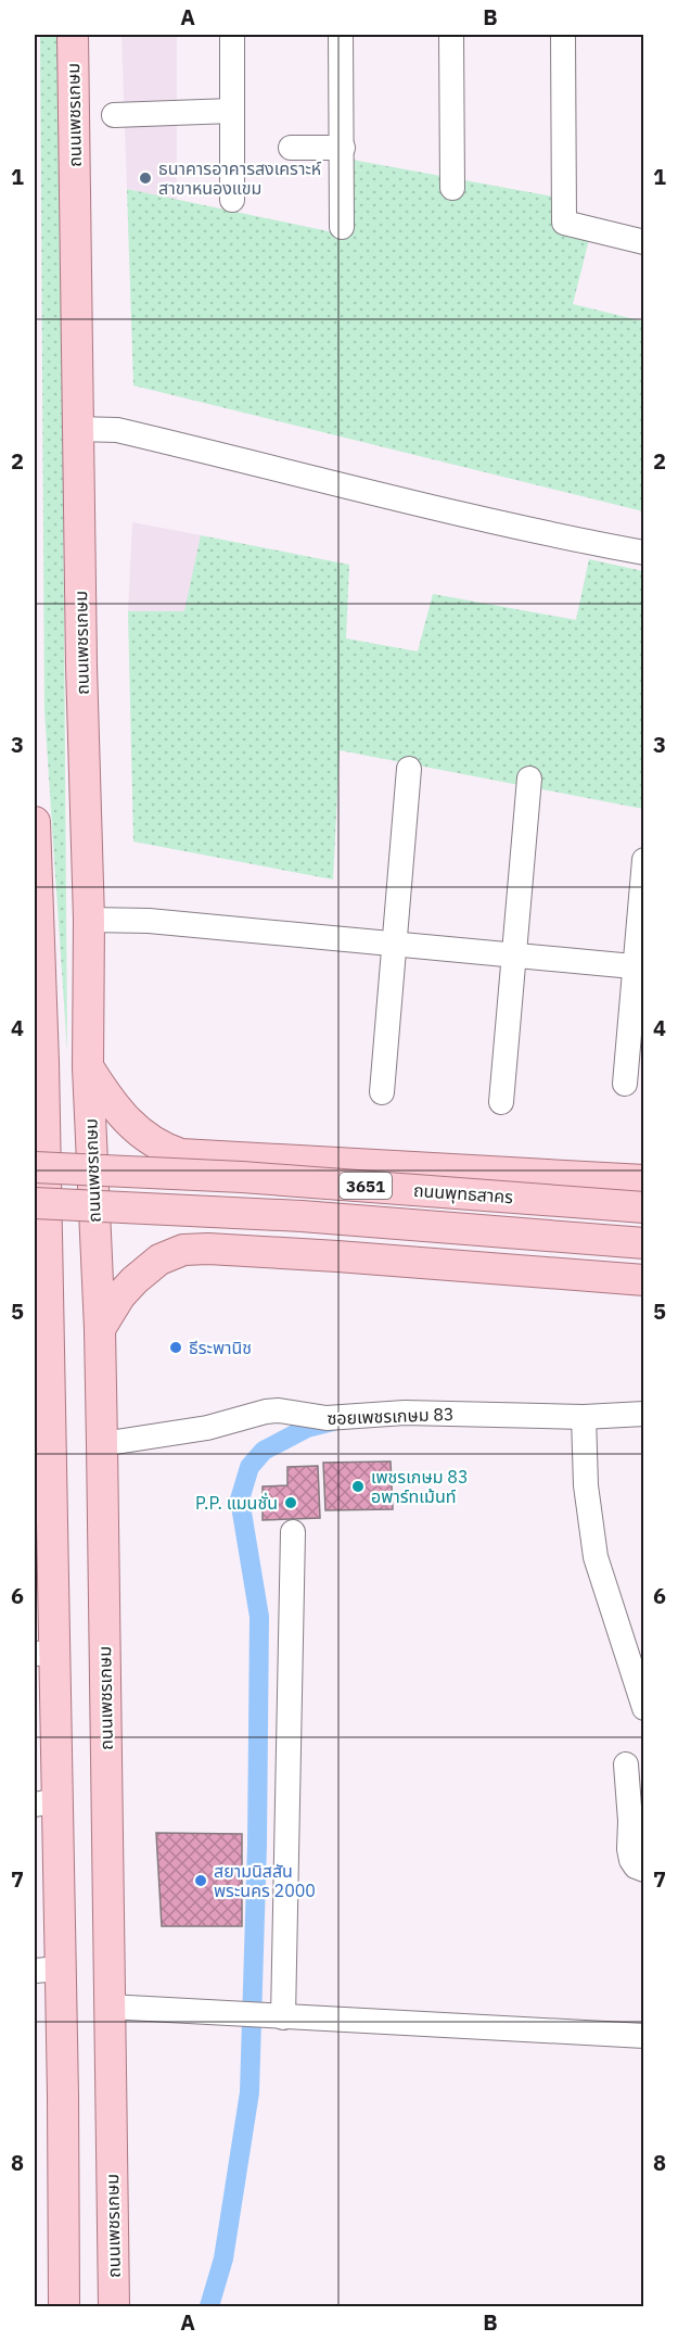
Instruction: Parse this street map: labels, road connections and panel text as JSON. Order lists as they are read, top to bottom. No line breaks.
{"streets":{"main road":["ถนนเพชรเกษม","3651","ถนนพุทธสาคร"],"street":["ซอยเพชรเกษม 83"]},"crossings":[["ถนนเพชรเกษม","ซอยเพชรเกษม 83"]],"places":["ธนาคารอาคารสงเคราะห์ สาขาหนองแขม","ธีระพานิช","เพชรเกษม 83 อพาร์ทเม้นท์","P.P. แมนชั่น","สยามนิสสัน พระนคร 2000"],"grid":{"columns":["A","B"],"rows":["1","2","3","4","5","6","7","8"]}}
